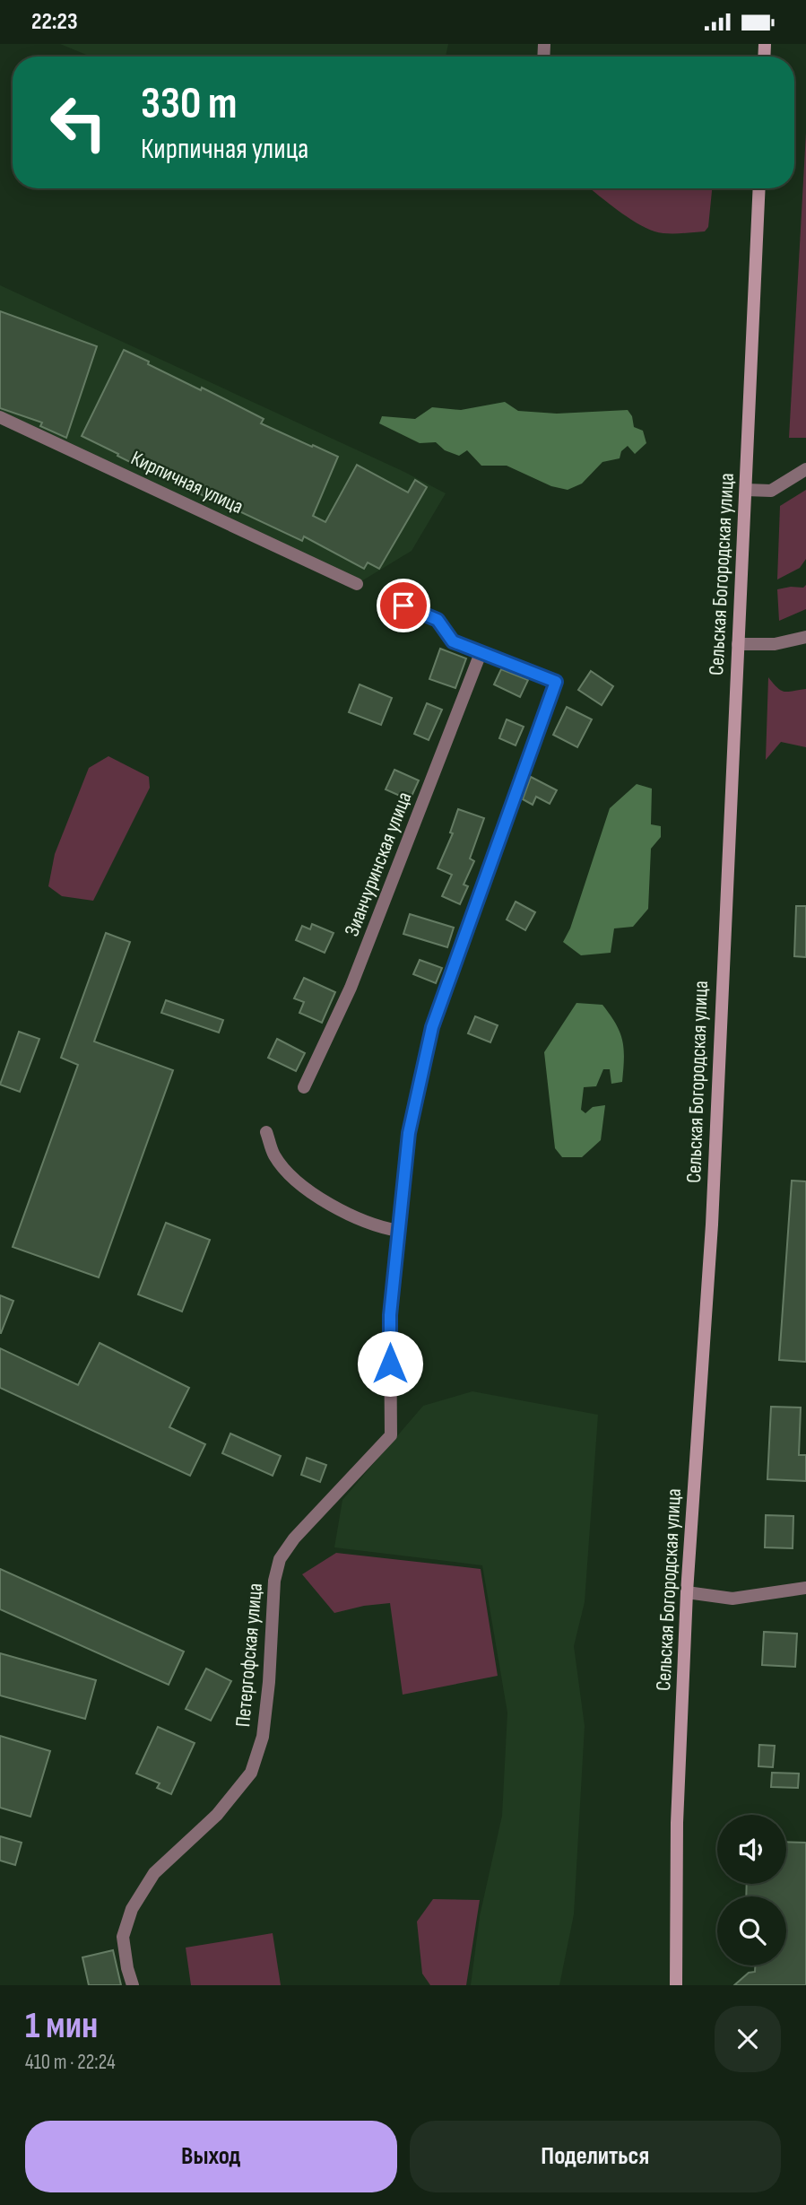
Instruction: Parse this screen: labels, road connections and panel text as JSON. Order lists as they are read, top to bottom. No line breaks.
{"streets":{"main road":["Сельская Богородская улица"],"street":["Кирпичная улица","Зианчуринская улица","Петергофская улица"]},"page":{"status":"22:23","turn":["330 m","Кирпичная улица"],"heading":["1 мин","410 m · 22:24"],"buttons":["Выход","Поделиться"]}}
